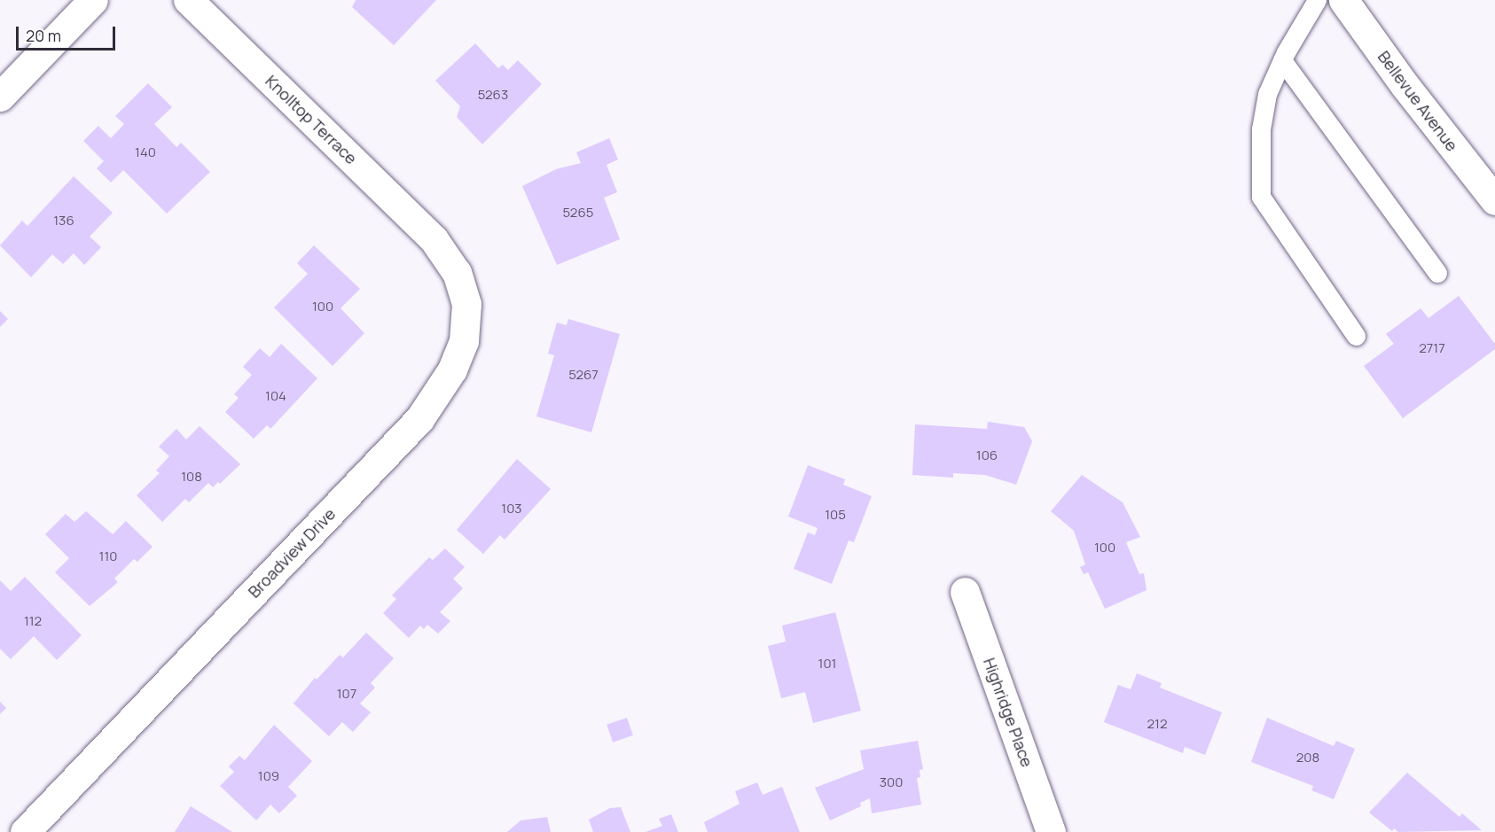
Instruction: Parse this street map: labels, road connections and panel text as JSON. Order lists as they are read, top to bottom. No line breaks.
{"streets":{"street":["Bellevue Avenue","Knolltop Terrace","Broadview Drive","Highridge Place"]},"crossings":[["Knolltop Terrace","Broadview Drive"]],"house_numbers":["5263","140","5265","136","100","2717","5267","104","106","108","103","105","100","110","112","101","107","212","208","109","300"],"scale_bar":"20 m"}
